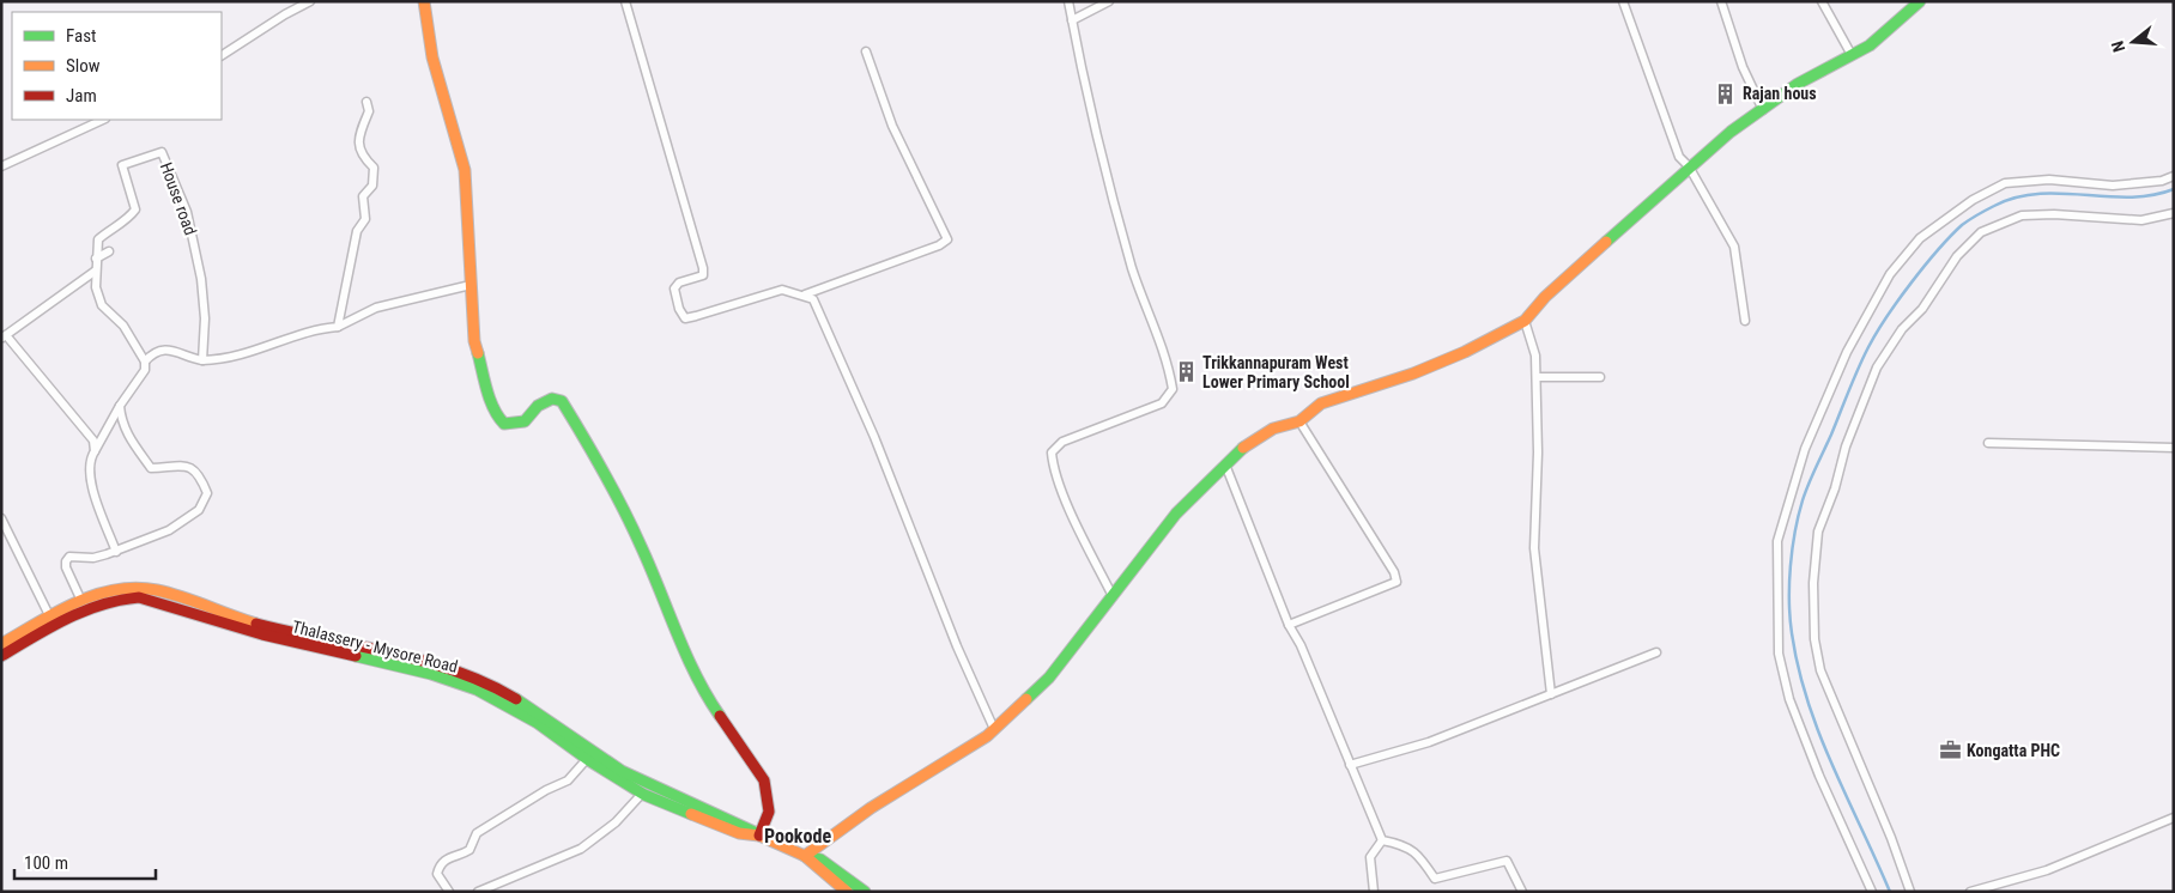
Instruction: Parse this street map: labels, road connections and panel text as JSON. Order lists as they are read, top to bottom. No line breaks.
{"streets":{"main road":["Thalassery - Mysore Road"],"street":["House road"]},"districts":["Pookode"],"places":{"building":["Rajan hous","Trikkannapuram West Lower Primary School"],"office":["Kongatta PHC"]},"legend":["Fast","Slow","Jam"],"scale_bar":"100 m","north":"left"}
